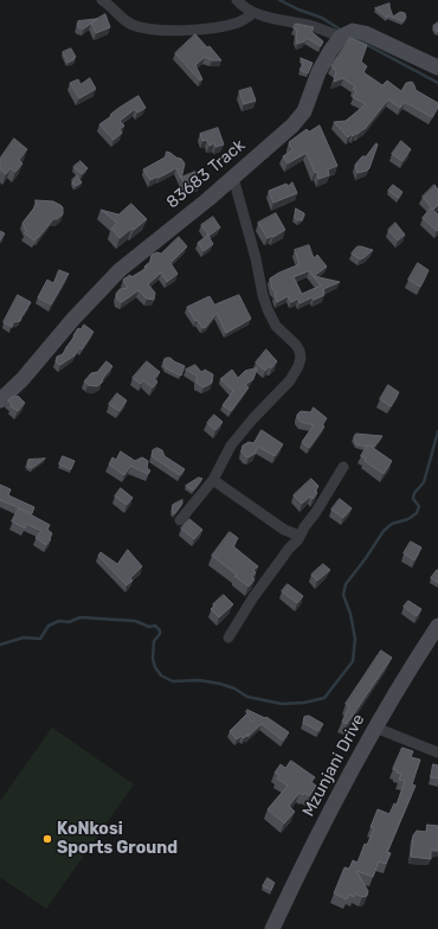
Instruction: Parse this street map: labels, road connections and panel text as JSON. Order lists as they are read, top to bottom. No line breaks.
{"streets":{"street":["83683 Track","Mzunjani Drive"]},"places":["KoNkosi Sports Ground"]}
